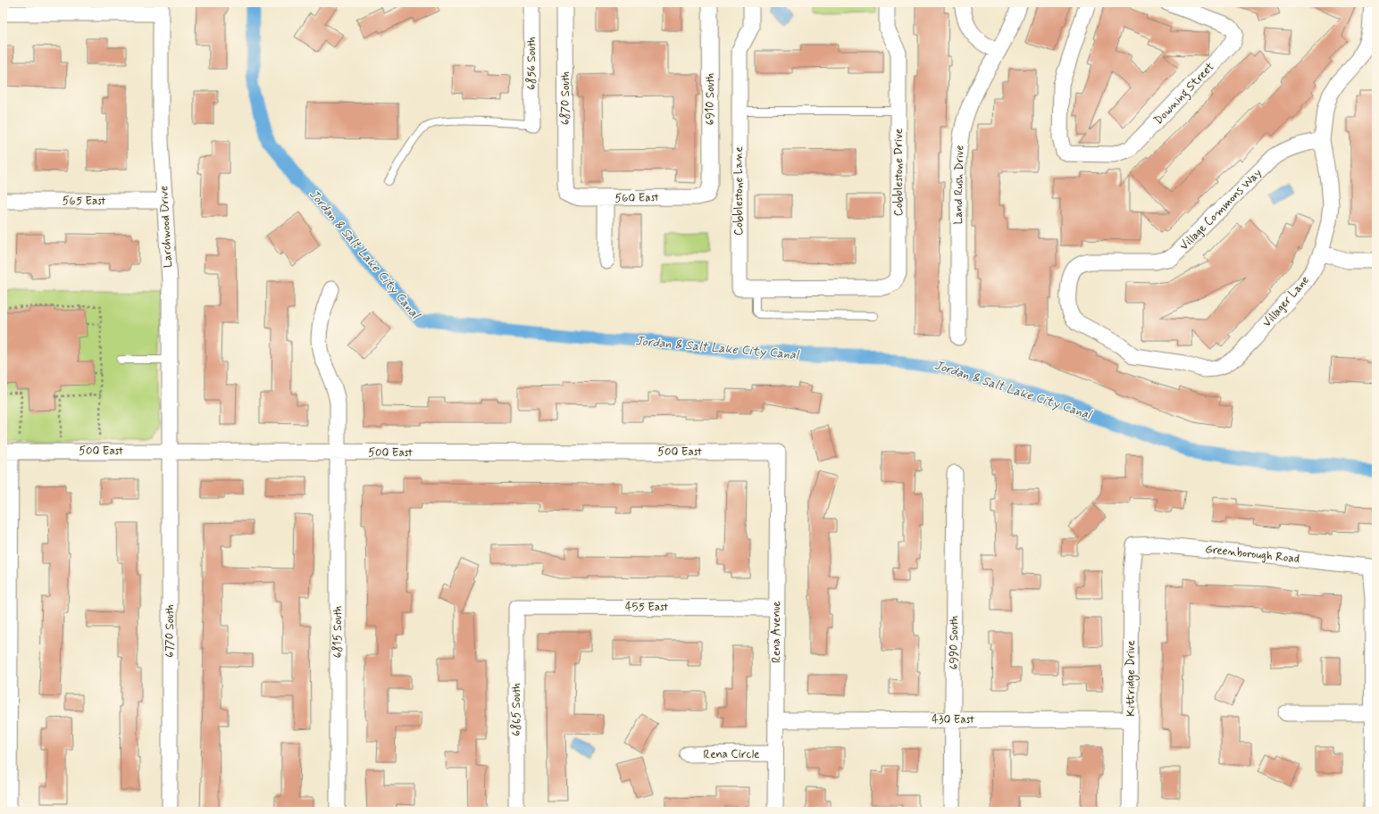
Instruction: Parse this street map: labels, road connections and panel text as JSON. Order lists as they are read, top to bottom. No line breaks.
{"streets":{"street":["6856 South","Downing Street","6870 South","6910 South","Cobblestone Drive","Land Rush Drive","Cobblestone Lane","560 East","565 East","Village Commons Way","Larchwood Drive","Villager Lane","500 East","Greenborough Road","455 East","6770 South","6815 South","Rena Avenue","6990 South","Kittridge Drive","6865 South","430 East","Rena Circle"]},"crossings":[["6870 South","560 East"],["6910 South","560 East"],["Cobblestone Drive","Cobblestone Lane"],["565 East","Larchwood Drive"],["Village Commons Way","Villager Lane"],["Larchwood Drive","500 East"],["Larchwood Drive","6770 South"],["500 East","6770 South"],["500 East","6815 South"],["500 East","Rena Avenue"],["Greenborough Road","Kittridge Drive"],["455 East","Rena Avenue"],["455 East","6865 South"],["Rena Avenue","430 East"],["Rena Avenue","Rena Circle"],["6990 South","430 East"],["Kittridge Drive","430 East"]],"water":["Jordan & Salt Lake City Canal"]}
